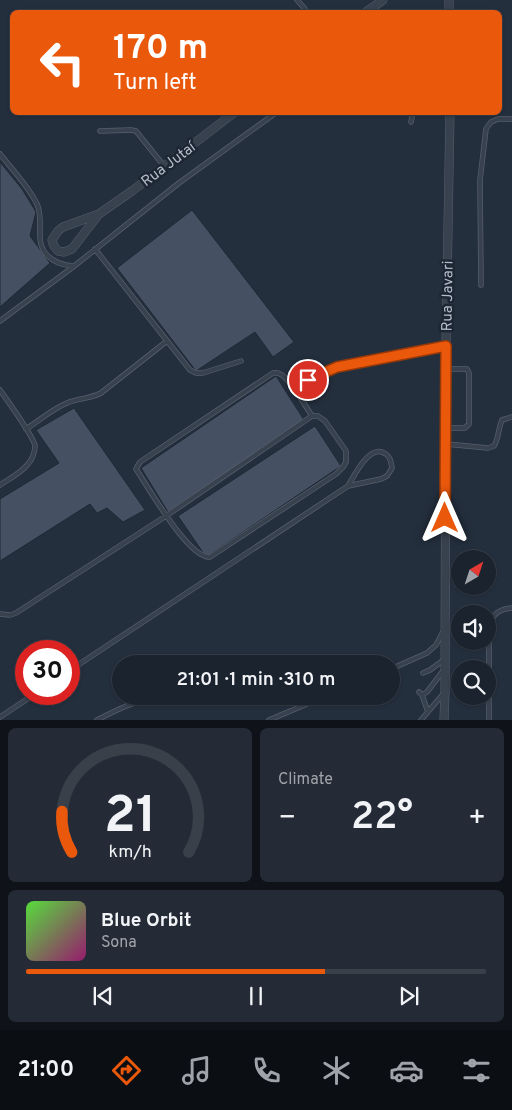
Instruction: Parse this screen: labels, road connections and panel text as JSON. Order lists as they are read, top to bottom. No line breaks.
{"streets":{"street":["Rua Jutaí","Rua Javari"]},"north":"top right","page":{"turn":["170 m","Turn left"],"limit":"30","trip":"21:01 · 1 min · 310 m","tile":"Climate","heat":["−","22°","+"],"song":["Blue Orbit","Sona"],"tabs":"21:00","gauge":["21","km/h"]}}
